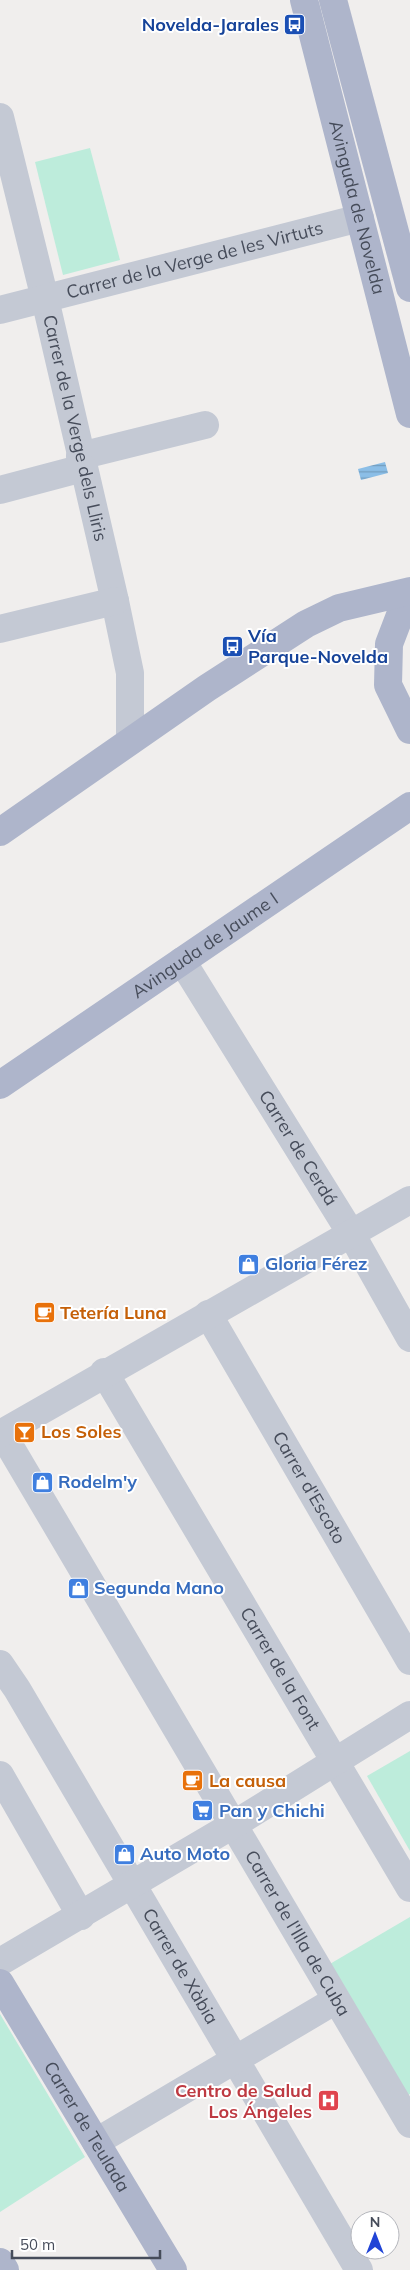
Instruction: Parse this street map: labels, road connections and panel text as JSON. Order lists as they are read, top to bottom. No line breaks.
{"streets":{"main road":["Avinguda de Novelda","Avinguda de Jaume I","Carrer de Teulada"],"street":["Carrer de la Verge de les Virtuts","Carrer de la Verge dels Lliris","Carrer de Cerdá","Carrer d'Escoto","Carrer de la Font","Carrer de l'Illa de Cuba","Carrer de Xàbia"]},"crossings":[["Avinguda de Novelda","Carrer de la Verge de les Virtuts"],["Carrer de la Verge de les Virtuts","Carrer de la Verge dels Lliris"],["Avinguda de Jaume I","Carrer de Cerdá"]],"places":{"bus stop":["Novelda-Jarales","Vía Parque-Novelda"],"shop":["Gloria Férez","Rodelm'y","Segunda Mano","Auto Moto"],"cafe":["Tetería Luna","La causa"],"bar":["Los Soles"],"supermarket":["Pan y Chichi"],"hospital":["Centro de Salud Los Ángeles"]},"scale_bar":"50 m","north":"top"}
